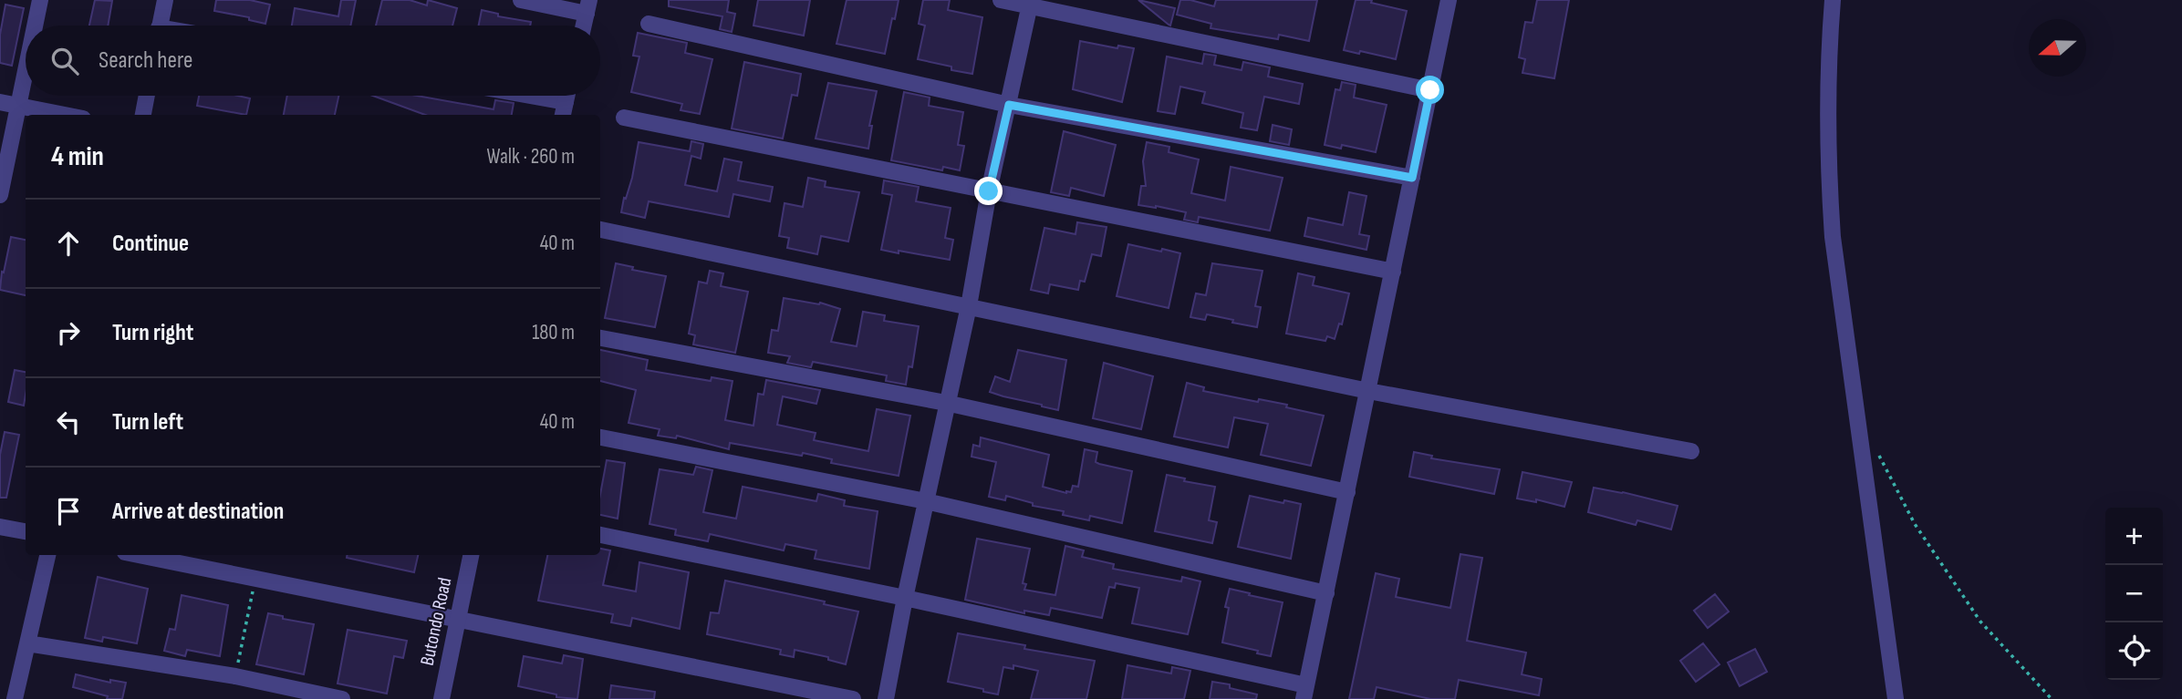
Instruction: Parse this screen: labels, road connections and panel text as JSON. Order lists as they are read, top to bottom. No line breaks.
{"streets":{"street":["Butondo Road"]},"north":"left","page":{"search":"Search here","heading":["4 min","Walk · 260 m"],"list":[["Continue","40 m"],["Turn right","180 m"],["Turn left","40 m"],"Arrive at destination"],"map_buttons":["+","−"]}}
